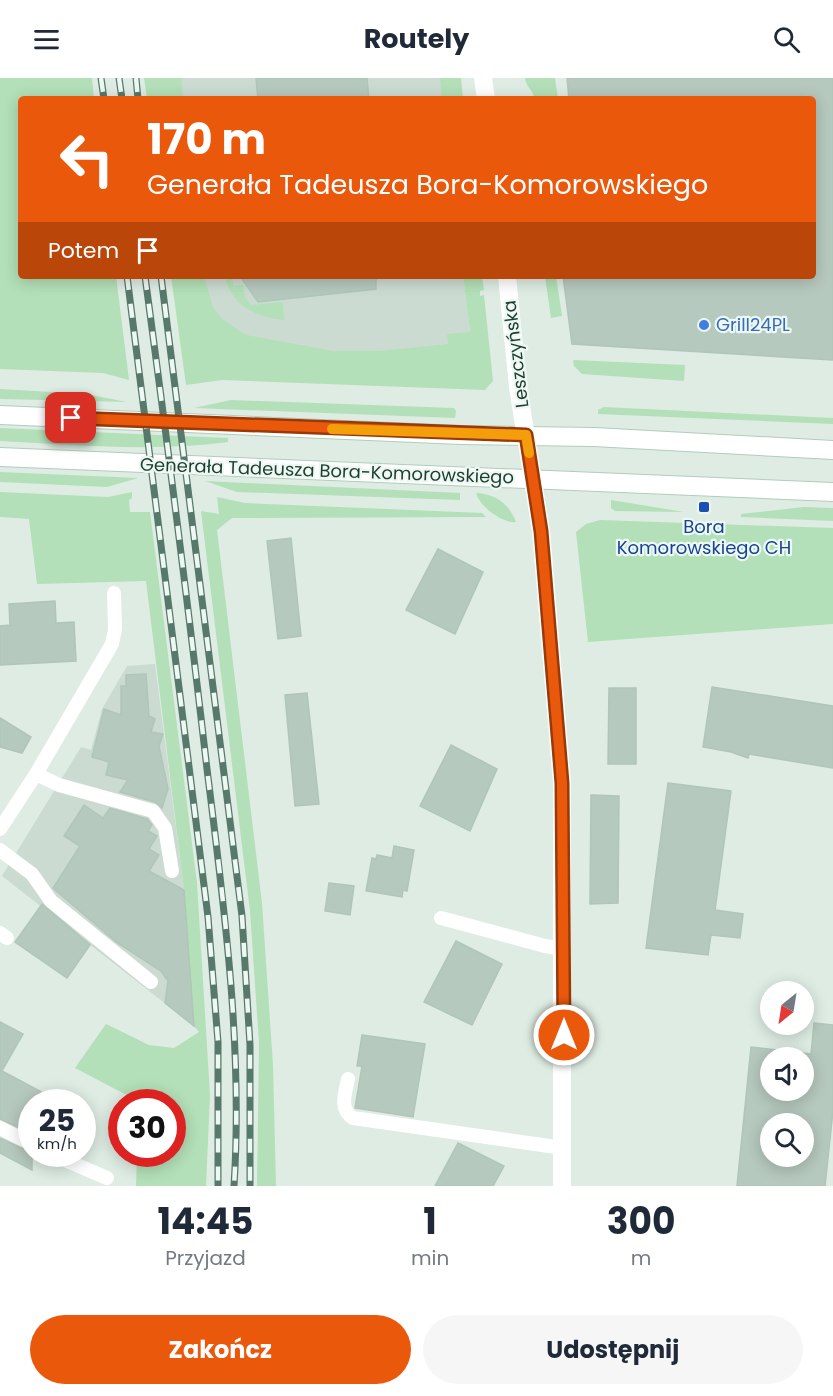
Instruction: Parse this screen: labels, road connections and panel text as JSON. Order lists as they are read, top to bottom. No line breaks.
{"streets":{"main road":["Leszczyńska","Generała Tadeusza Bora-Komorowskiego"]},"crossings":[["Leszczyńska","Generała Tadeusza Bora-Komorowskiego"]],"places":{"other":["Grill24PL"],"transit":["Bora Komorowskiego CH"]},"north":"bottom left","page":{"header":"Routely","turn":["170 m","Generała Tadeusza Bora-Komorowskiego"],"then":"Potem","speed":"25 km/h","limit":"30","eta":["14:45","Przyjazd","1","min","300","m"],"buttons":["Zakończ","Udostępnij"]}}
